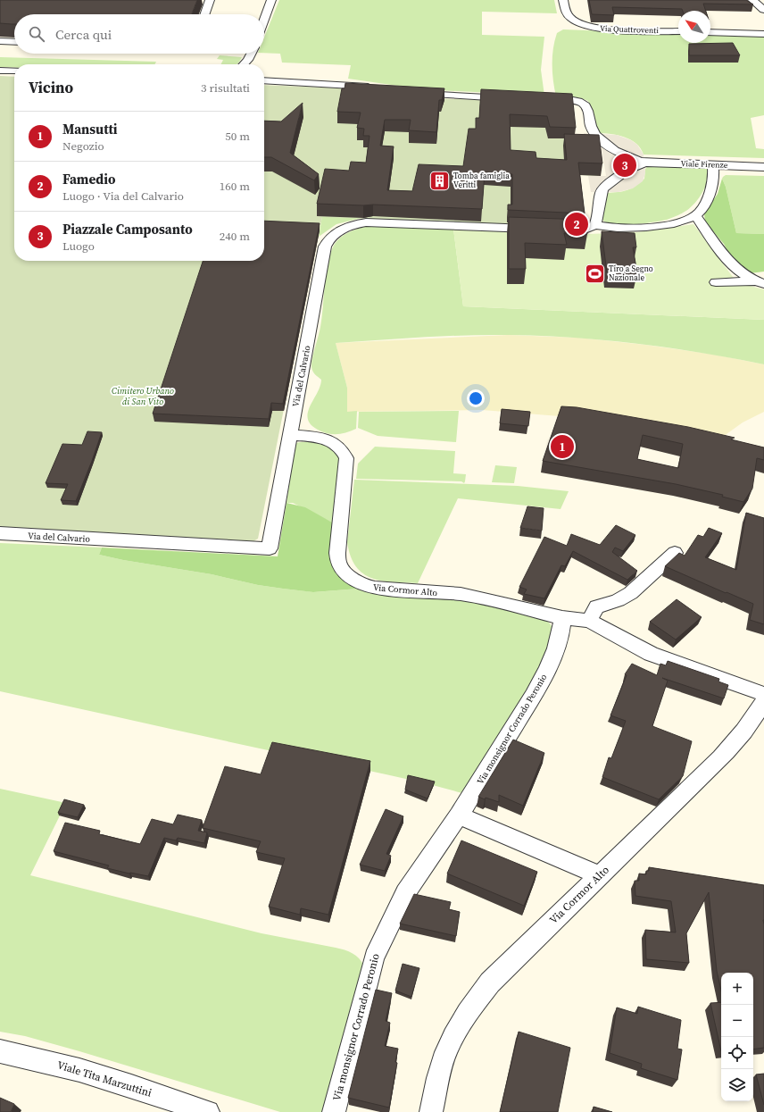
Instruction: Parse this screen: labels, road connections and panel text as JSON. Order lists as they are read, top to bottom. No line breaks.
{"streets":{"street":["Via Quattroventi","Viale Firenze","Via del Calvario","Via Cormor Alto","Via monsignor Corrado Peronio","Viale Tita Marzuttini"]},"crossings":[["Via del Calvario","Via Cormor Alto"],["Via Cormor Alto","Via monsignor Corrado Peronio"]],"parks":["Cimitero Urbano di San Vito"],"places":{"building":["Tomba famiglia Veritti"],"sports":["Tiro a Segno Nazionale"]},"north":"top left","page":{"search":"Cerca qui","heading":["Vicino","3 risultati"],"list":[{"mark":"1","name":"Mansutti","note":"Negozio","value":"50 m"},{"mark":"2","name":"Famedio","note":"Luogo · Via del Calvario","value":"160 m"},{"mark":"3","name":"Piazzale Camposanto","note":"Luogo","value":"240 m"}],"pins":["3","2","1"],"map_buttons":["+","−"]}}
